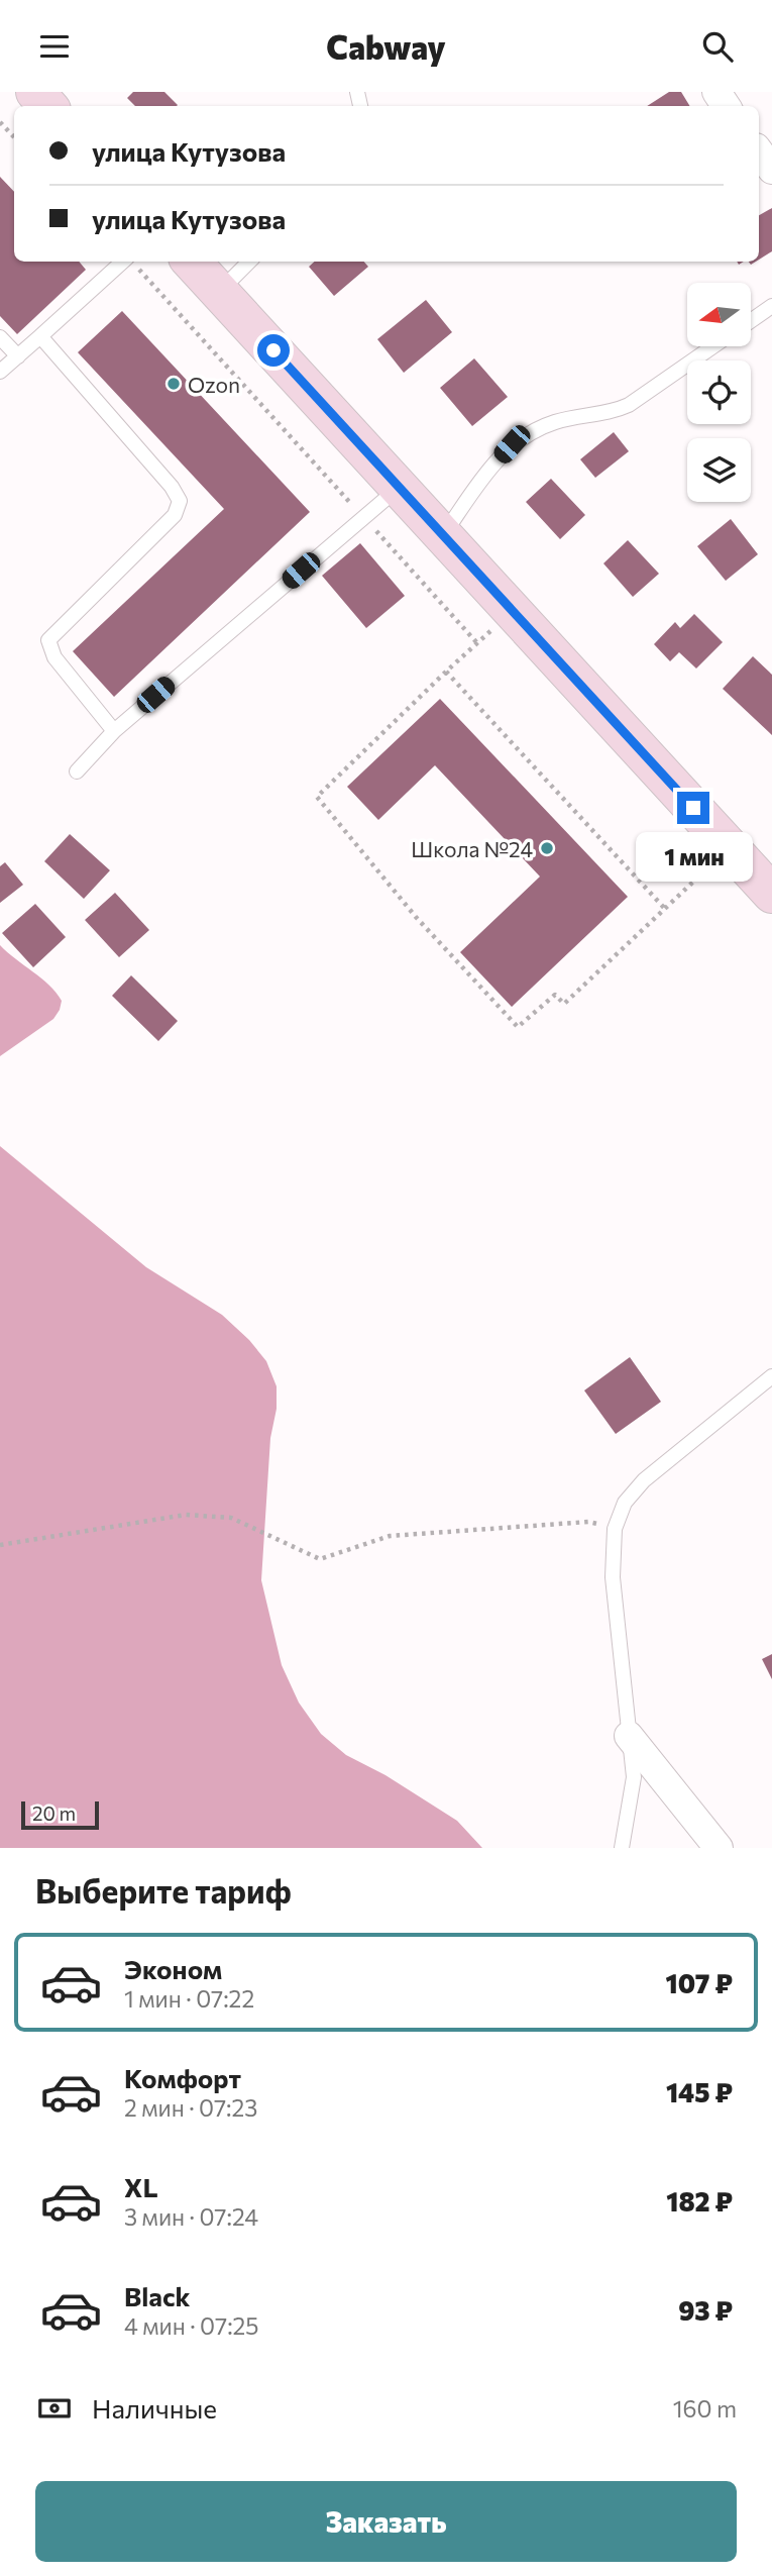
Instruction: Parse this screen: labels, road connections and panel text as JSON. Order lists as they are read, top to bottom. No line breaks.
{"places":["Ozon","Школа №24"],"scale_bar":"20 m","north":"left","page":{"header":"Cabway","banner":["улица Кутузова","улица Кутузова"],"bubble":"1 мин","scale":"20 m","heading":"Выберите тариф","list":[{"name":"Эконом","note":"1 мин · 07:22","value":"107 ₽"},{"name":"Комфорт","note":"2 мин · 07:23","value":"145 ₽"},{"name":"XL","note":"3 мин · 07:24","value":"182 ₽"},{"name":"Black","note":"4 мин · 07:25","value":"93 ₽"}],"pay":["Наличные","160 m"],"buttons":"Заказать"}}
